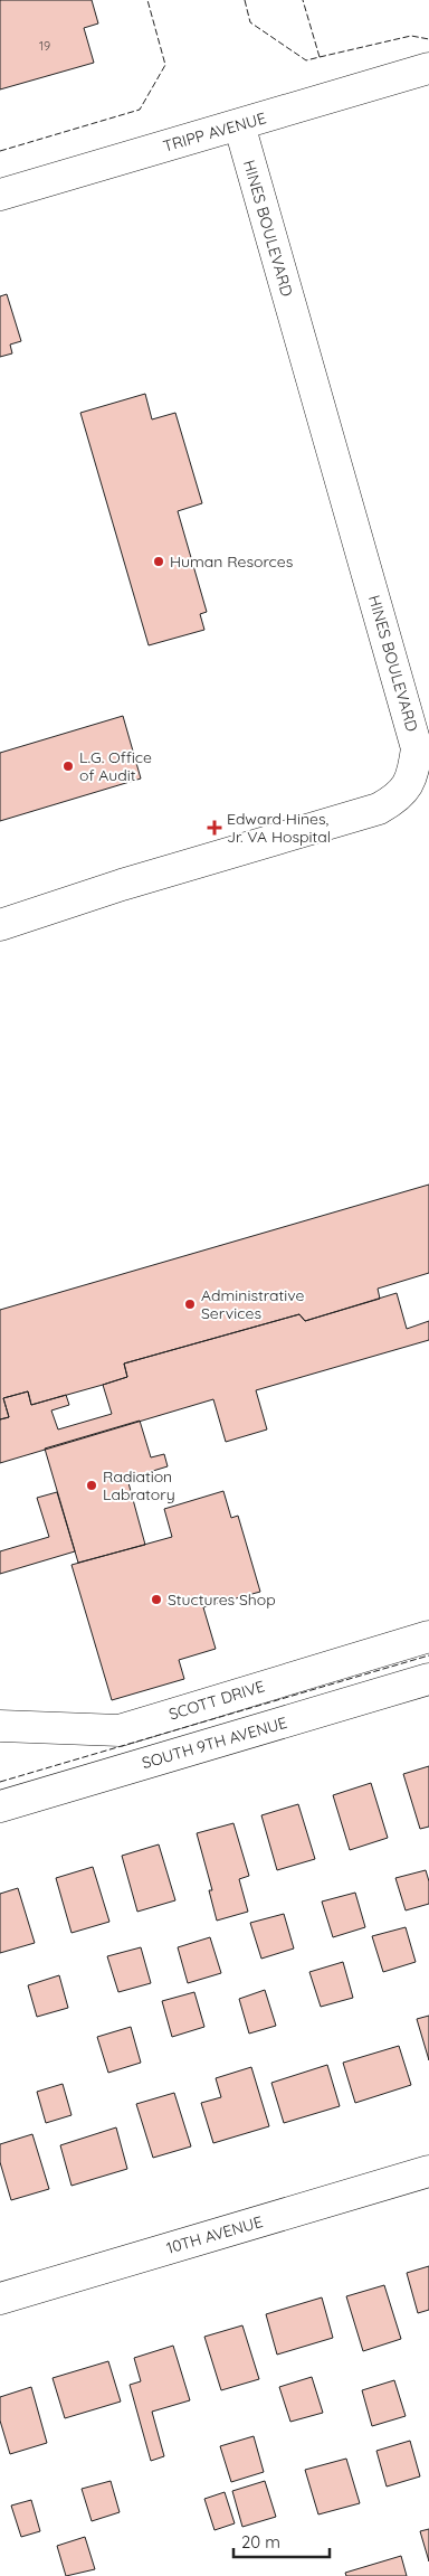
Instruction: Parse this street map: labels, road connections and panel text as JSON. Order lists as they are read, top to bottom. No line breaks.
{"streets":{"street":["TRIPP AVENUE","HINES BOULEVARD","SCOTT DRIVE","SOUTH 9TH AVENUE","10TH AVENUE"]},"crossings":[["TRIPP AVENUE","HINES BOULEVARD"]],"places":{"other":["Human Resorces","L.G. Office of Audit","Administrative Services","Radiation Labratory","Stuctures Shop"],"health":["Edward Hines, Jr. VA Hospital"]},"house_numbers":["19"],"scale_bar":"20 m"}
